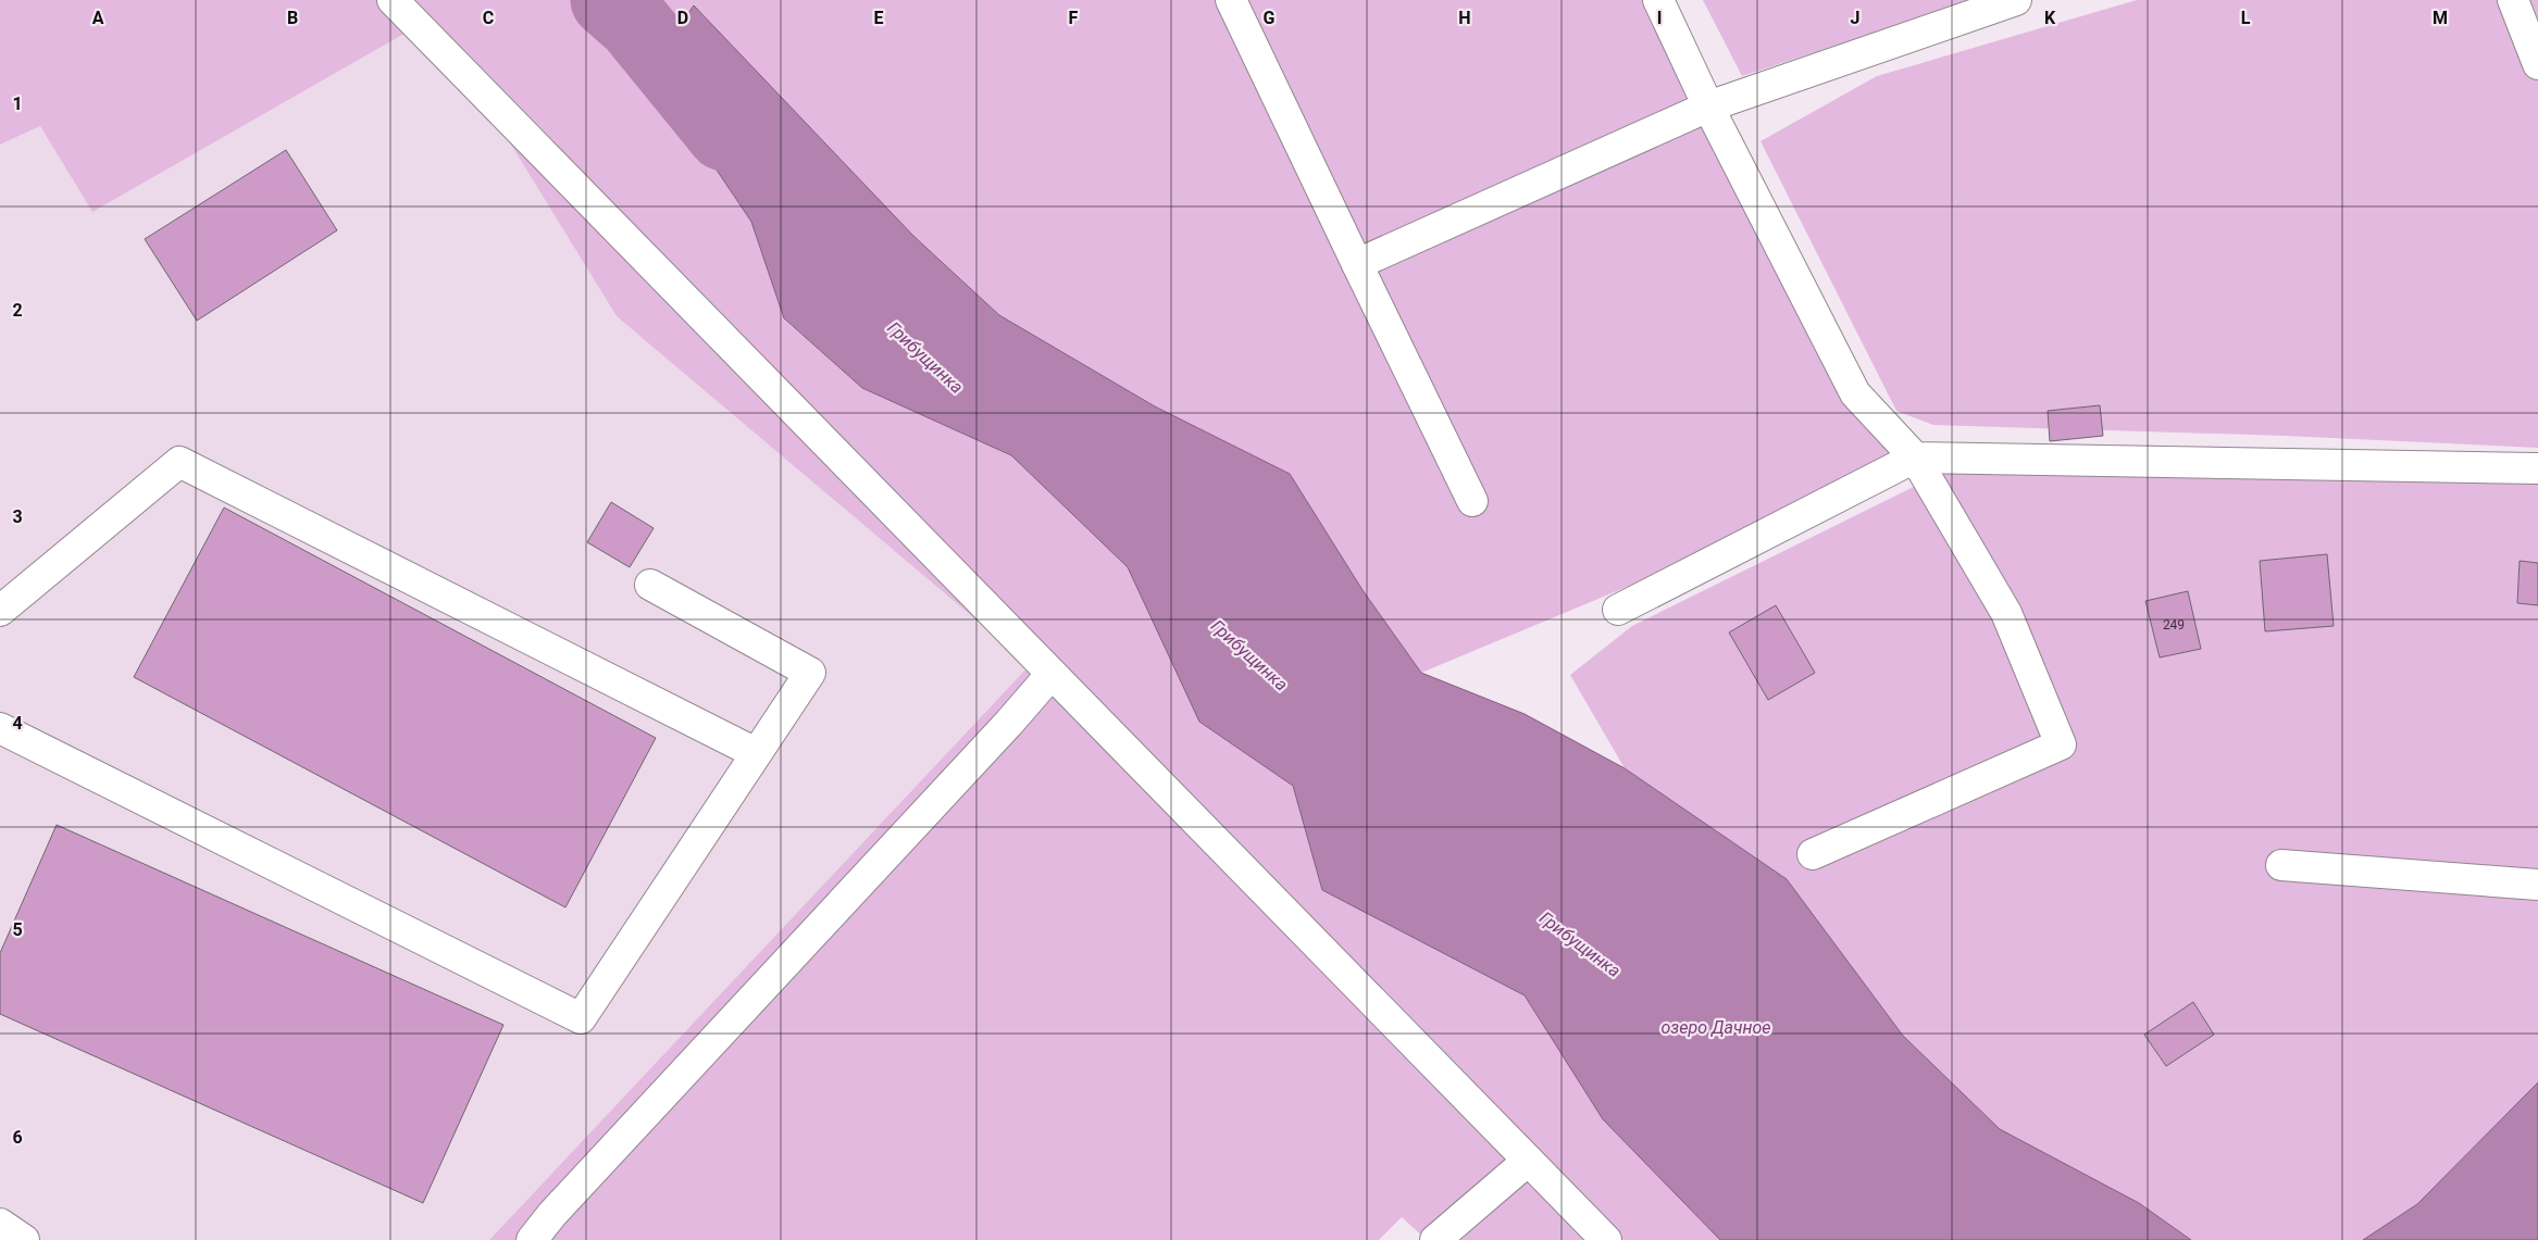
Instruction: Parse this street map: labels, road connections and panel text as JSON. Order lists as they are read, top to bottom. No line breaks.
{"water":["Грибущинка","озеро Дачное"],"house_numbers":["249"],"grid":{"columns":["A","B","C","D","E","F","G","H","I","J","K","L","M"],"rows":["1","2","3","4","5","6"]}}
